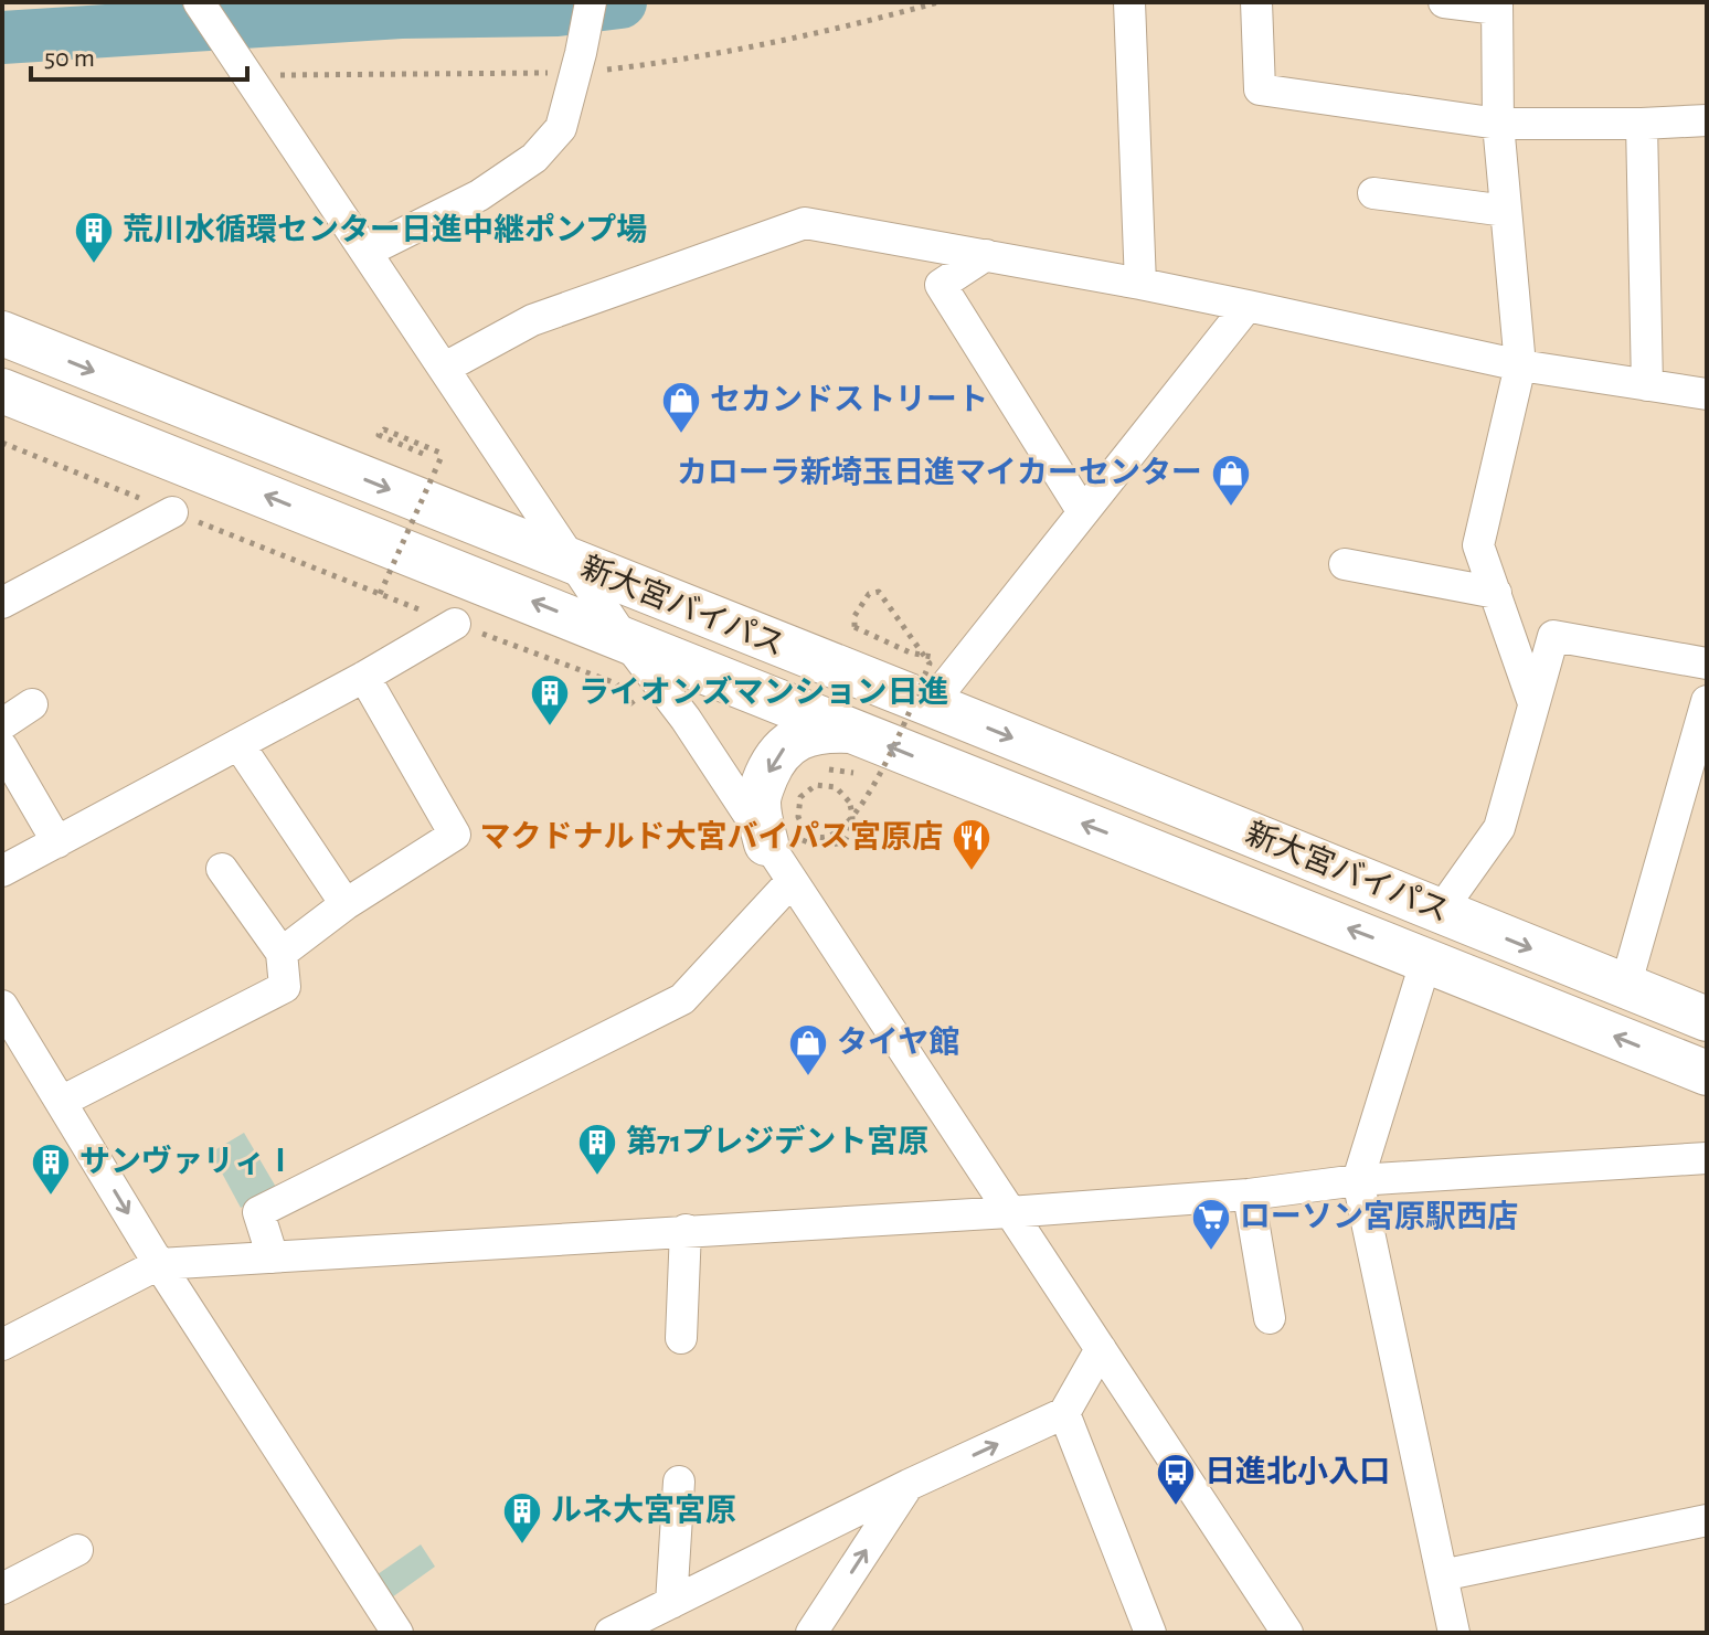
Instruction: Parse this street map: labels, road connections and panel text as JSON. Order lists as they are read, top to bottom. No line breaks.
{"streets":{"highway":["新大宮バイパス"]},"places":{"building":["荒川水循環センター日進中継ポンプ場","ライオンズマンション日進","第71プレジデント宮原","サンヴァリィⅠ","ルネ大宮宮原"],"shop":["セカンドストリート","カローラ新埼玉日進マイカーセンター","タイヤ館"],"restaurant":["マクドナルド大宮バイパス宮原店"],"supermarket":["ローソン宮原駅西店"],"bus stop":["日進北小入口"]},"scale_bar":"50 m"}
